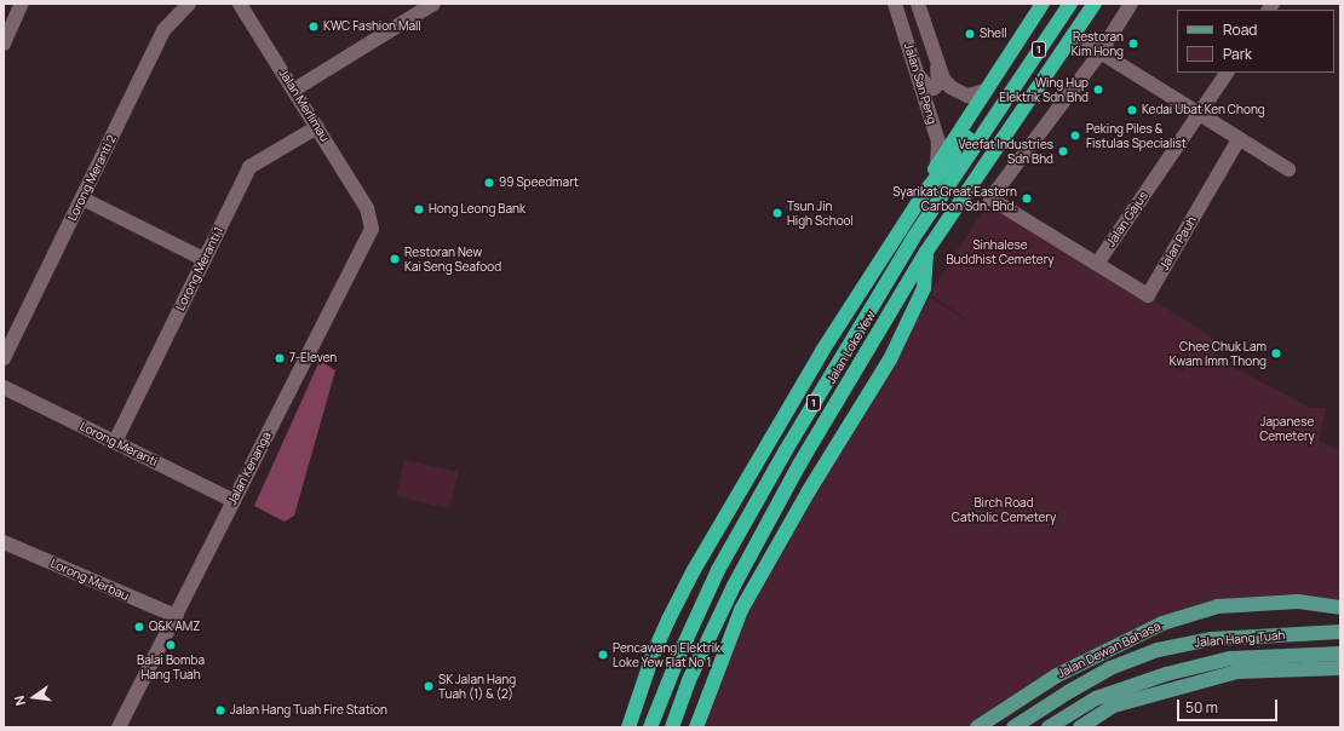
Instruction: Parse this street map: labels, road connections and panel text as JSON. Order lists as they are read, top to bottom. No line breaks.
{"streets":{"highway":["1","Jalan Loke Yew"],"main road":["Jalan Hang Tuah","Jalan Dewan Bahasa"],"street":["Jalan San Peng","Jalan Merlimau","Lorong Meranti 2","Jalan Gajus","Jalan Pauh","Lorong Meranti 1","Lorong Meranti","Jalan Kenanga","Lorong Merbau"]},"crossings":[["Jalan Merlimau","Lorong Meranti 1"],["Jalan Merlimau","Jalan Kenanga"],["Jalan Gajus","Jalan Pauh"],["Lorong Meranti 1","Lorong Meranti"],["Lorong Meranti","Jalan Kenanga"],["Jalan Kenanga","Lorong Merbau"]],"parks":["Sinhalese Buddhist Cemetery","Japanese Cemetery","Birch Road Catholic Cemetery"],"places":["KWC Fashion Mall","Shell","Restoran Kim Hong","Wing Hup Elektrik Sdn Bhd","Kedai Ubat Ken Chong","Peking Piles & Fistulas Specialist","Veefat Industries Sdn Bhd","99 Speedmart","Syarikat Great Eastern Carbon Sdn. Bhd.","Hong Leong Bank","Tsun Jin High School","Restoran New Kai Seng Seafood","Chee Chuk Lam Kwam Imm Thong","7-Eleven","Q&K AMZ","Balai Bomba Hang Tuah","Pencawang Elektrik Loke Yew Flat No 1","SK Jalan Hang Tuah (1) & (2)","Jalan Hang Tuah Fire Station"],"legend":["Road","Park"],"scale_bar":"50 m","north":"left"}
